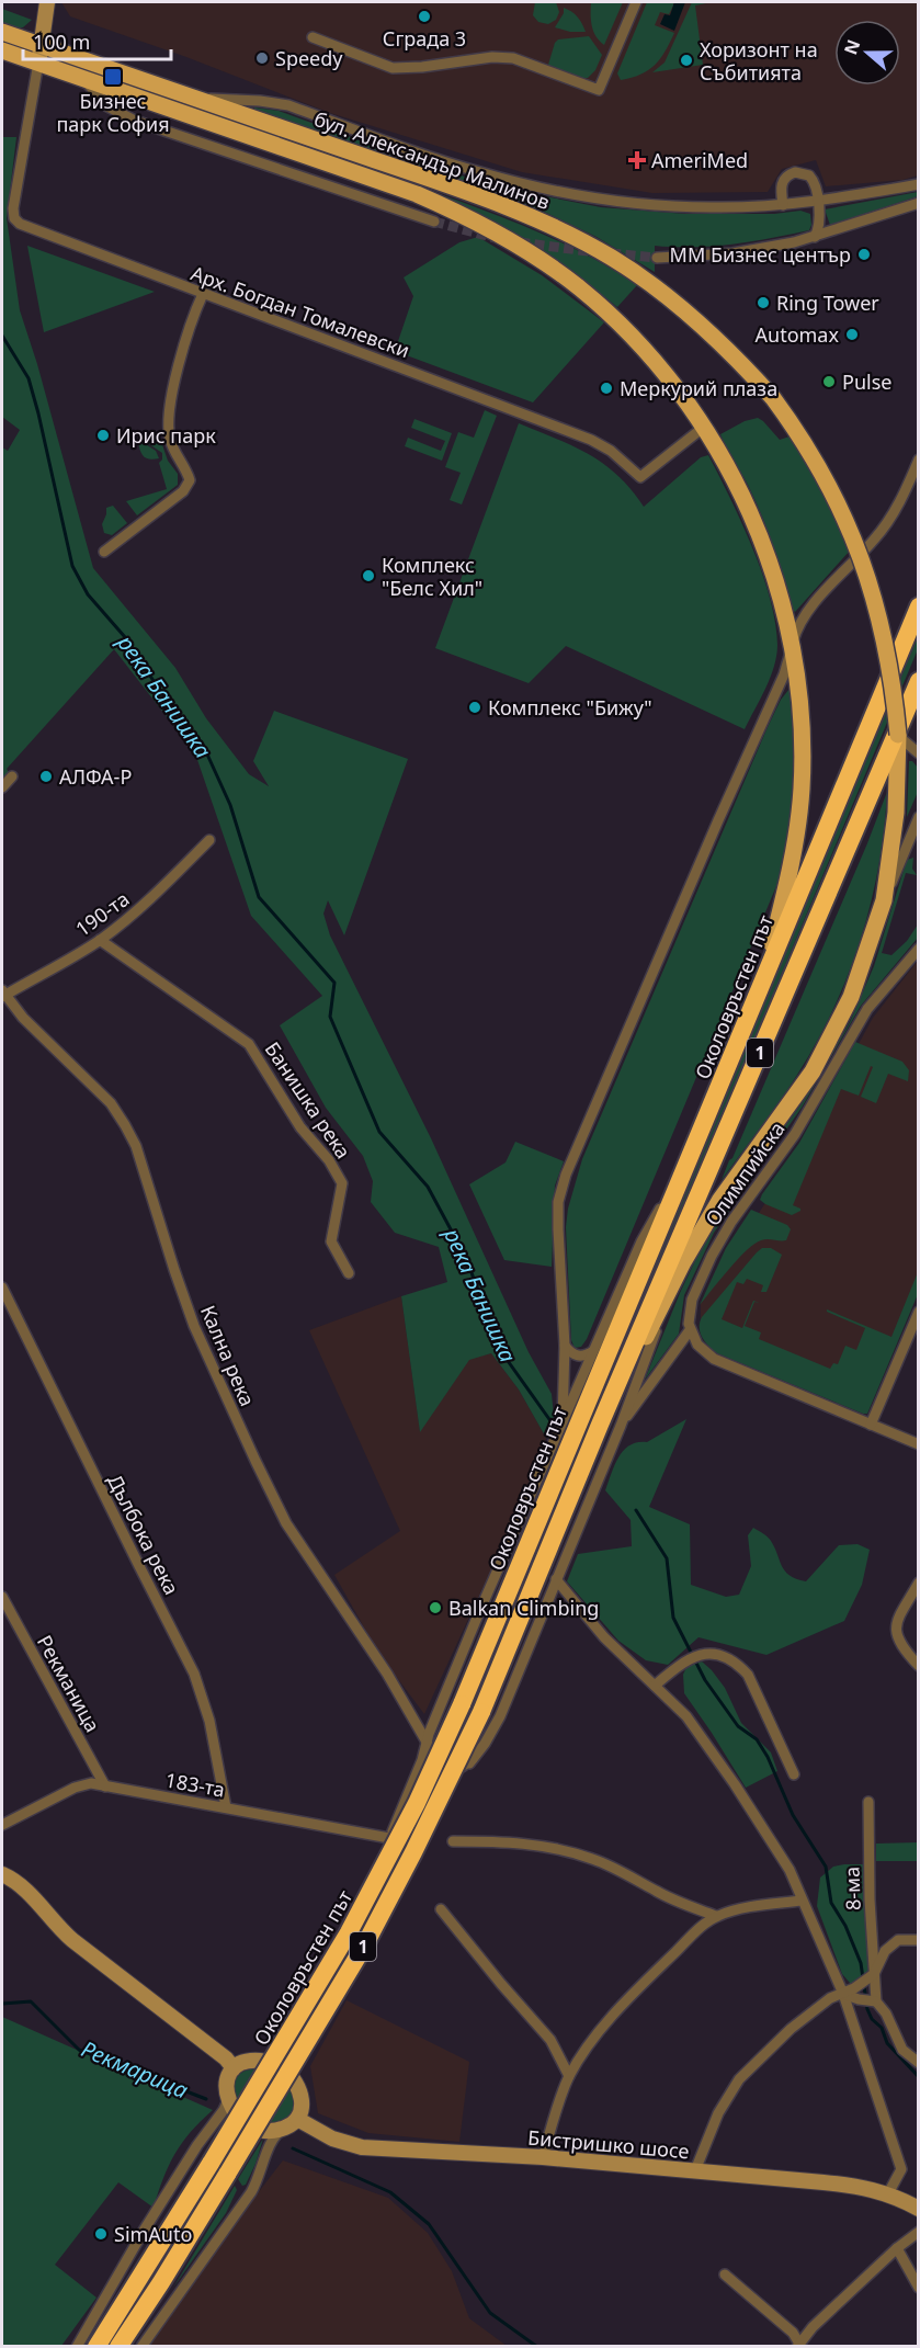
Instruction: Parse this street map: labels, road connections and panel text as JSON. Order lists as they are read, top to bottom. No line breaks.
{"streets":{"highway":["Околовръстен път","1"],"main road":["бул. Александър Малинов"],"street":["Арх. Богдан Томалевски","190-та","Банишка река","Олимпийска","Кална река","Дълбока река","Рекманица","183-та","8-ма","Бистришко шосе"]},"crossings":[["бул. Александър Малинов","Арх. Богдан Томалевски"],["бул. Александър Малинов","Околовръстен път"],["190-та","Банишка река"],["190-та","Кална река"],["Дълбока река","183-та"],["Рекманица","183-та"]],"water":["река Банишка","Рекмарица"],"places":{"other":["Сграда 3","Speedy","Хоризонт на Събитията","ММ Бизнес център","Ring Tower","Automax","Pulse","Меркурий плаза","Ирис парк","Комплекс \"Белс Хил\"","Комплекс \"Бижу\"","АЛФА-Р","Balkan Climbing","SimAuto"],"transit":["Бизнес парк София"],"health":["AmeriMed"]},"scale_bar":"100 m","north":"left"}
